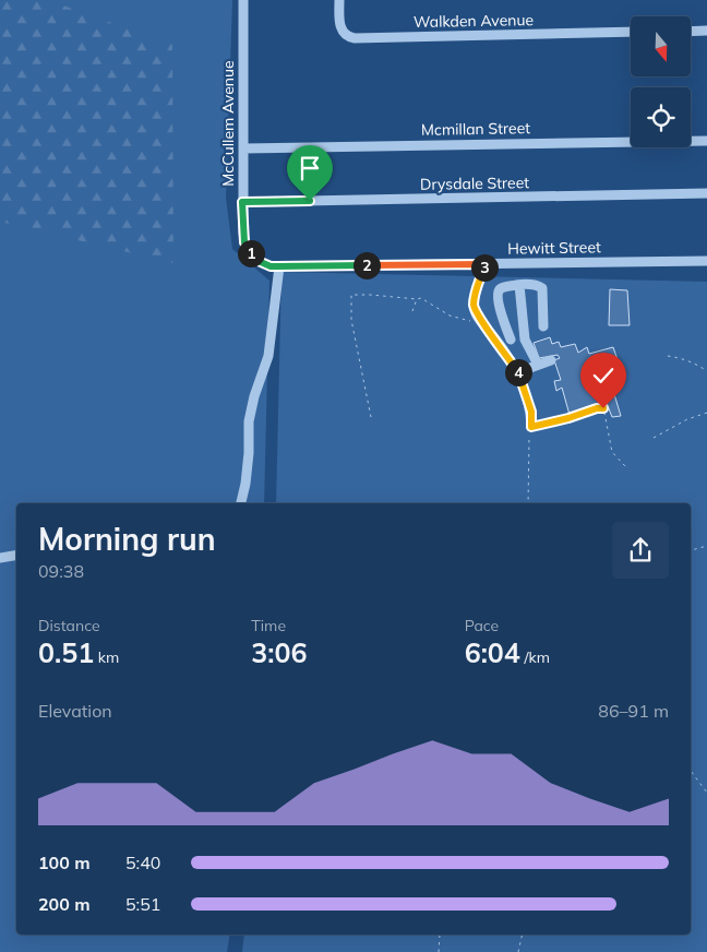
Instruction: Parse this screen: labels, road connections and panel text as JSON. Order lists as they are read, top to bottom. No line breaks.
{"streets":{"street":["Walkden Avenue","McCullem Avenue","Mcmillan Street","Drysdale Street","Hewitt Street"]},"crossings":[["McCullem Avenue","Mcmillan Street"],["McCullem Avenue","Drysdale Street"],["McCullem Avenue","Hewitt Street"]],"north":"bottom","page":{"pins":["1","2","3","4"],"heading":["Morning run","09:38"],"stats":[["Distance","0.51 km"],["Time","3:06"],["Pace","6:04 /km"]],"chart":["Elevation","86–91 m"],"list":[{"name":"100 m","note":"5:40"},{"name":"200 m","note":"5:51"}]}}
